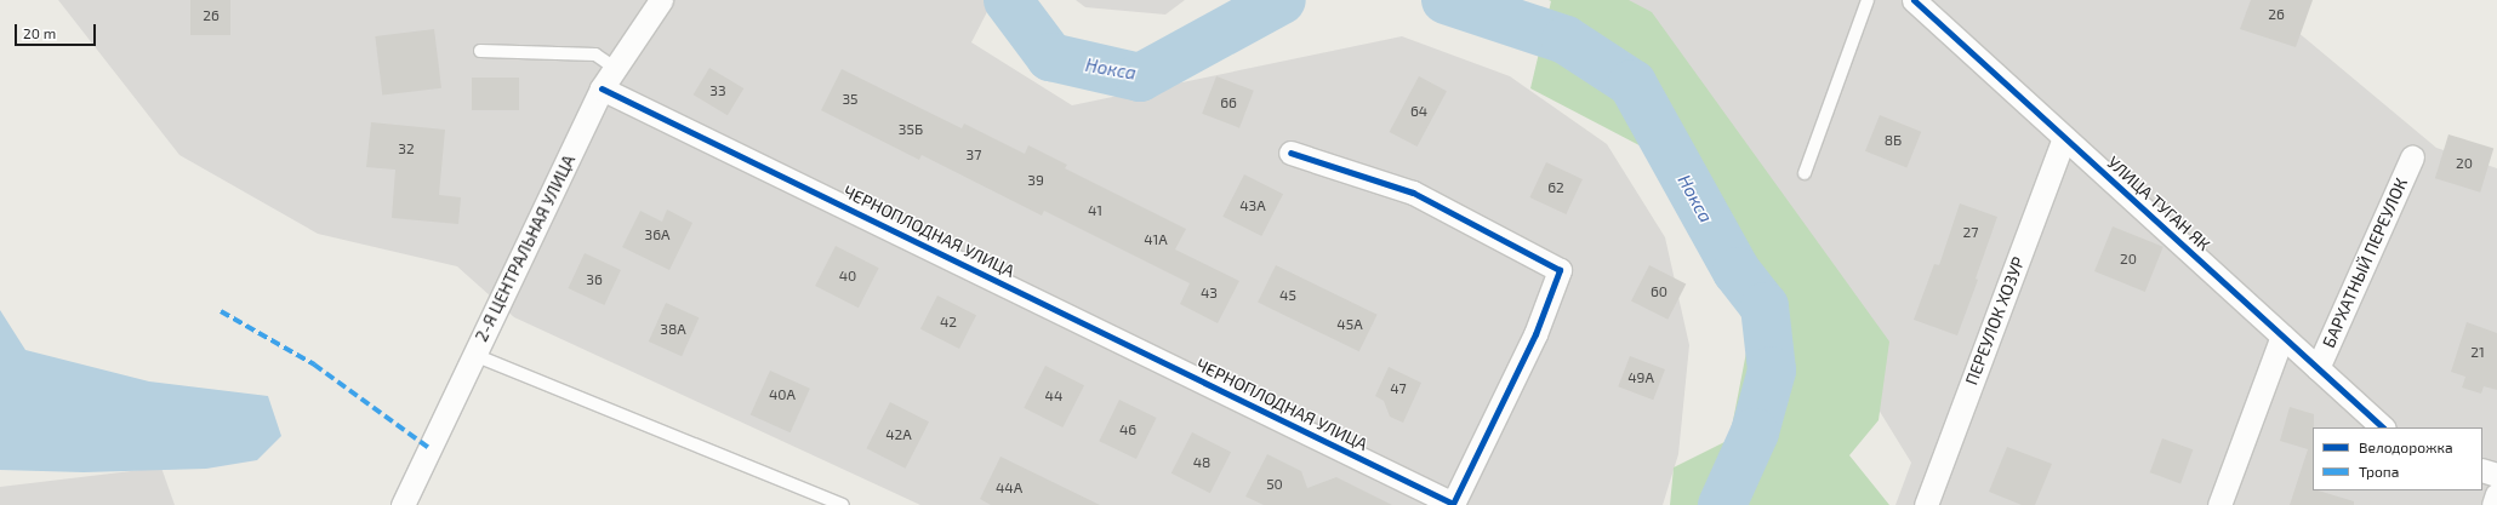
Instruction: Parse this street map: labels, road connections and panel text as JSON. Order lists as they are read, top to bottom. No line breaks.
{"streets":{"street":["УЛИЦА ТУГАН ЯК","ЧЕРНОПЛОДНАЯ УЛИЦА","2-Я ЦЕНТРАЛЬНАЯ УЛИЦА","БАРХАТНЫЙ ПЕРЕУЛОК","ПЕРЕУЛОК ХОЗУР"]},"crossings":[["УЛИЦА ТУГАН ЯК","БАРХАТНЫЙ ПЕРЕУЛОК"],["УЛИЦА ТУГАН ЯК","ПЕРЕУЛОК ХОЗУР"],["ЧЕРНОПЛОДНАЯ УЛИЦА","2-Я ЦЕНТРАЛЬНАЯ УЛИЦА"]],"water":["Нокса"],"house_numbers":["26","26","33","35","66","64","35Б","8Б","32","37","20","39","62","43А","41","27","36А","41А","20","40","36","60","43","45","42","45А","38А","21","49A","47","40А","44","46","42А","48","50","44А"],"legend":["Велодорожка","Тропа"],"scale_bar":"20 m"}
